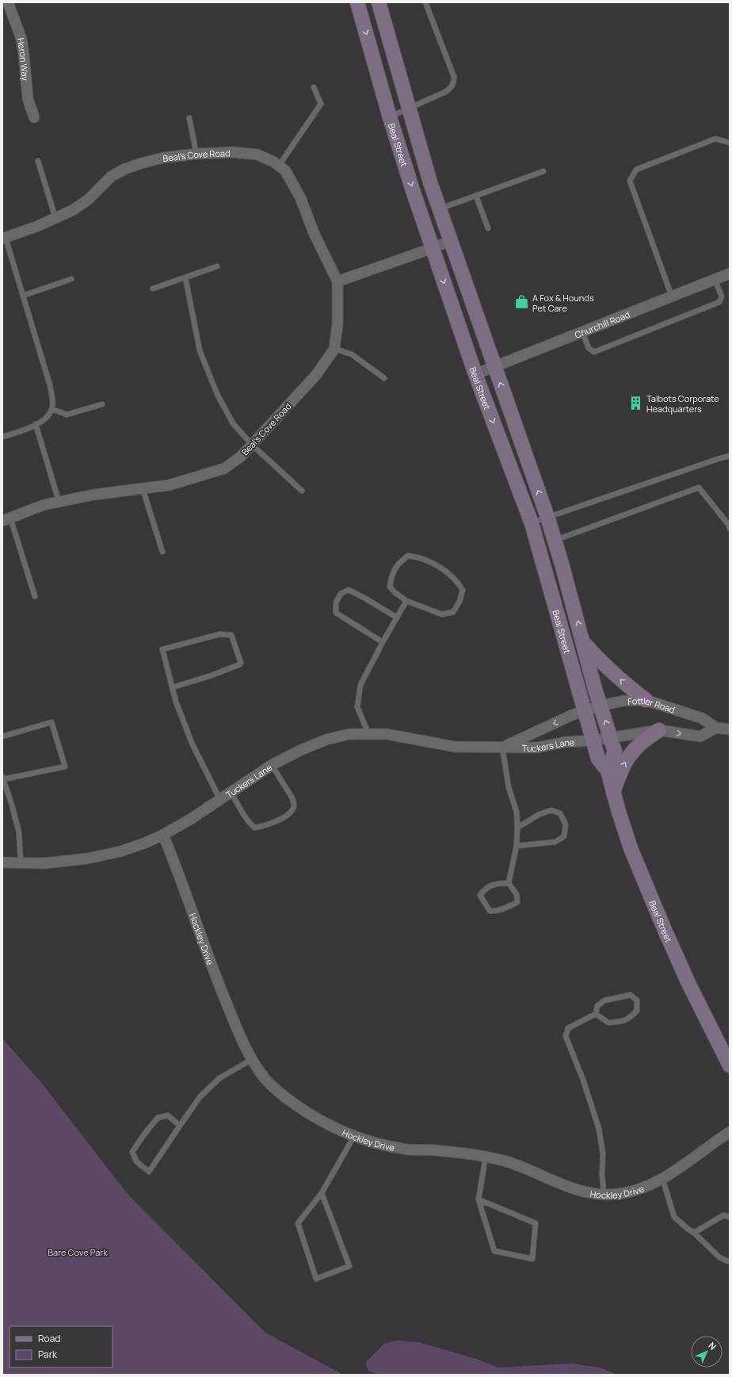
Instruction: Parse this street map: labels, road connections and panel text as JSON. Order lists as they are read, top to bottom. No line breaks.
{"streets":{"street":["Heron Way","Beal Street","Beal's Cove Road","Churchill Road","Fottler Road","Tuckers Lane","Hockley Drive"]},"crossings":[["Beal Street","Churchill Road"],["Beal Street","Fottler Road"],["Beal Street","Tuckers Lane"],["Fottler Road","Tuckers Lane"],["Tuckers Lane","Hockley Drive"]],"parks":["Bare Cove Park"],"places":{"shop":["A Fox & Hounds Pet Care"],"building":["Talbots Corporate Headquarters"]},"legend":["Road","Park"],"north":"top right"}
